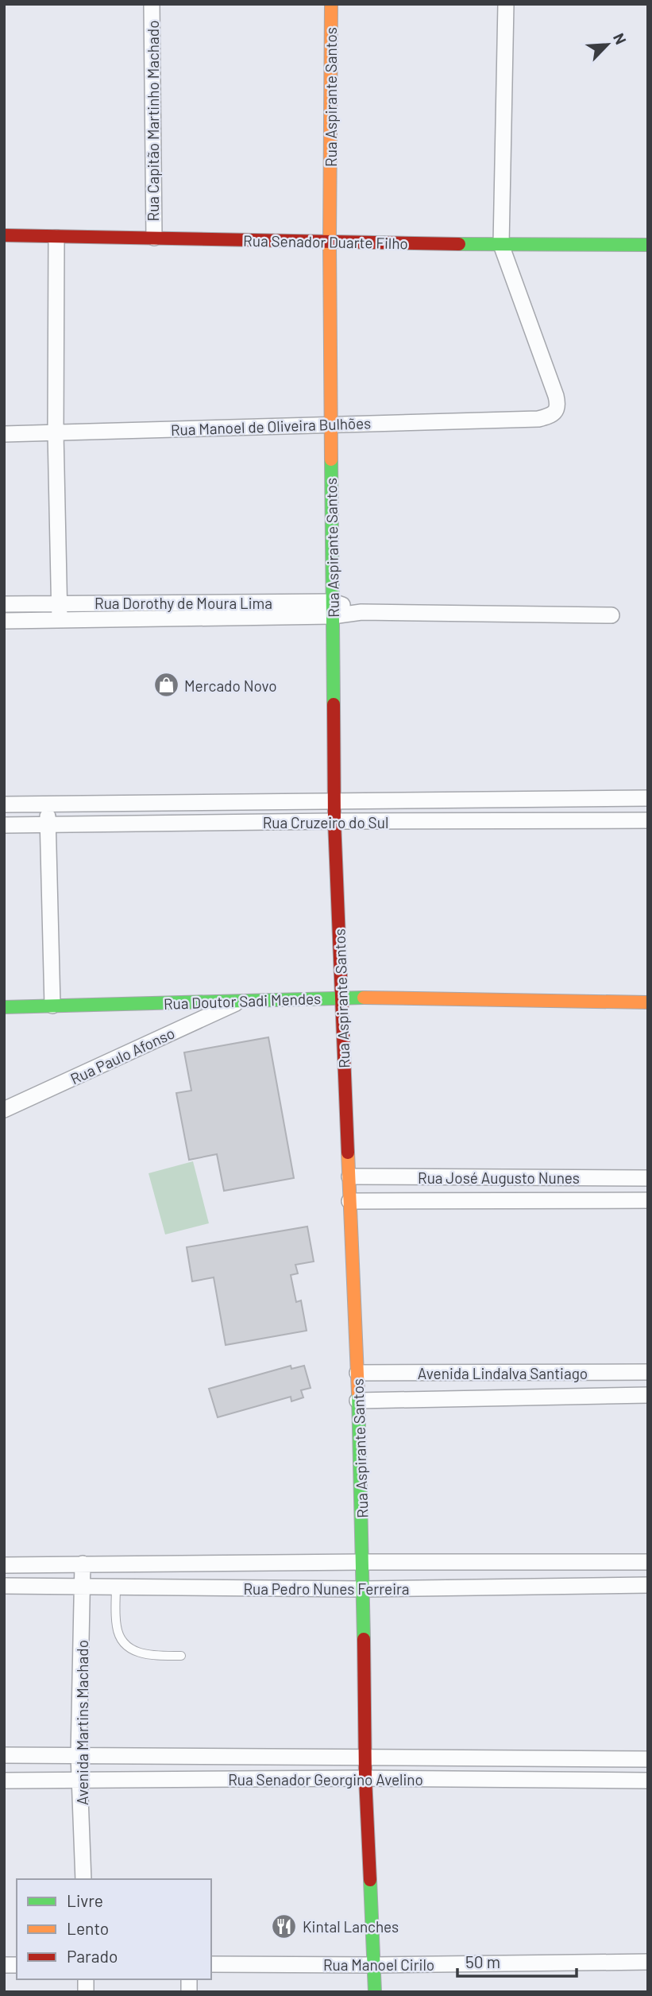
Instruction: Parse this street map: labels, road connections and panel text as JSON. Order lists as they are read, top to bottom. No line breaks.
{"streets":{"street":["Rua Aspirante Santos","Rua Capitão Martinho Machado","Rua Senador Duarte Filho","Rua Manoel de Oliveira Bulhões","Rua Dorothy de Moura Lima","Rua Cruzeiro do Sul","Rua Doutor Sadi Mendes","Rua Paulo Afonso","Rua José Augusto Nunes","Avenida Lindalva Santiago","Rua Pedro Nunes Ferreira","Avenida Martins Machado","Rua Senador Georgino Avelino","Rua Manoel Cirilo"]},"crossings":[["Rua Aspirante Santos","Rua Senador Duarte Filho"],["Rua Aspirante Santos","Rua Manoel de Oliveira Bulhões"],["Rua Aspirante Santos","Rua Dorothy de Moura Lima"],["Rua Aspirante Santos","Rua Cruzeiro do Sul"],["Rua Aspirante Santos","Rua Doutor Sadi Mendes"],["Rua Aspirante Santos","Rua José Augusto Nunes"],["Rua Aspirante Santos","Avenida Lindalva Santiago"],["Rua Aspirante Santos","Rua Pedro Nunes Ferreira"],["Rua Aspirante Santos","Rua Senador Georgino Avelino"],["Rua Aspirante Santos","Rua Manoel Cirilo"],["Rua Capitão Martinho Machado","Rua Senador Duarte Filho"],["Rua Senador Duarte Filho","Rua Manoel de Oliveira Bulhões"],["Rua Doutor Sadi Mendes","Rua Paulo Afonso"],["Rua Pedro Nunes Ferreira","Avenida Martins Machado"],["Avenida Martins Machado","Rua Senador Georgino Avelino"]],"places":{"shop":["Mercado Novo"],"restaurant":["Kintal Lanches"]},"legend":["Livre","Lento","Parado"],"scale_bar":"50 m","north":"top right"}
